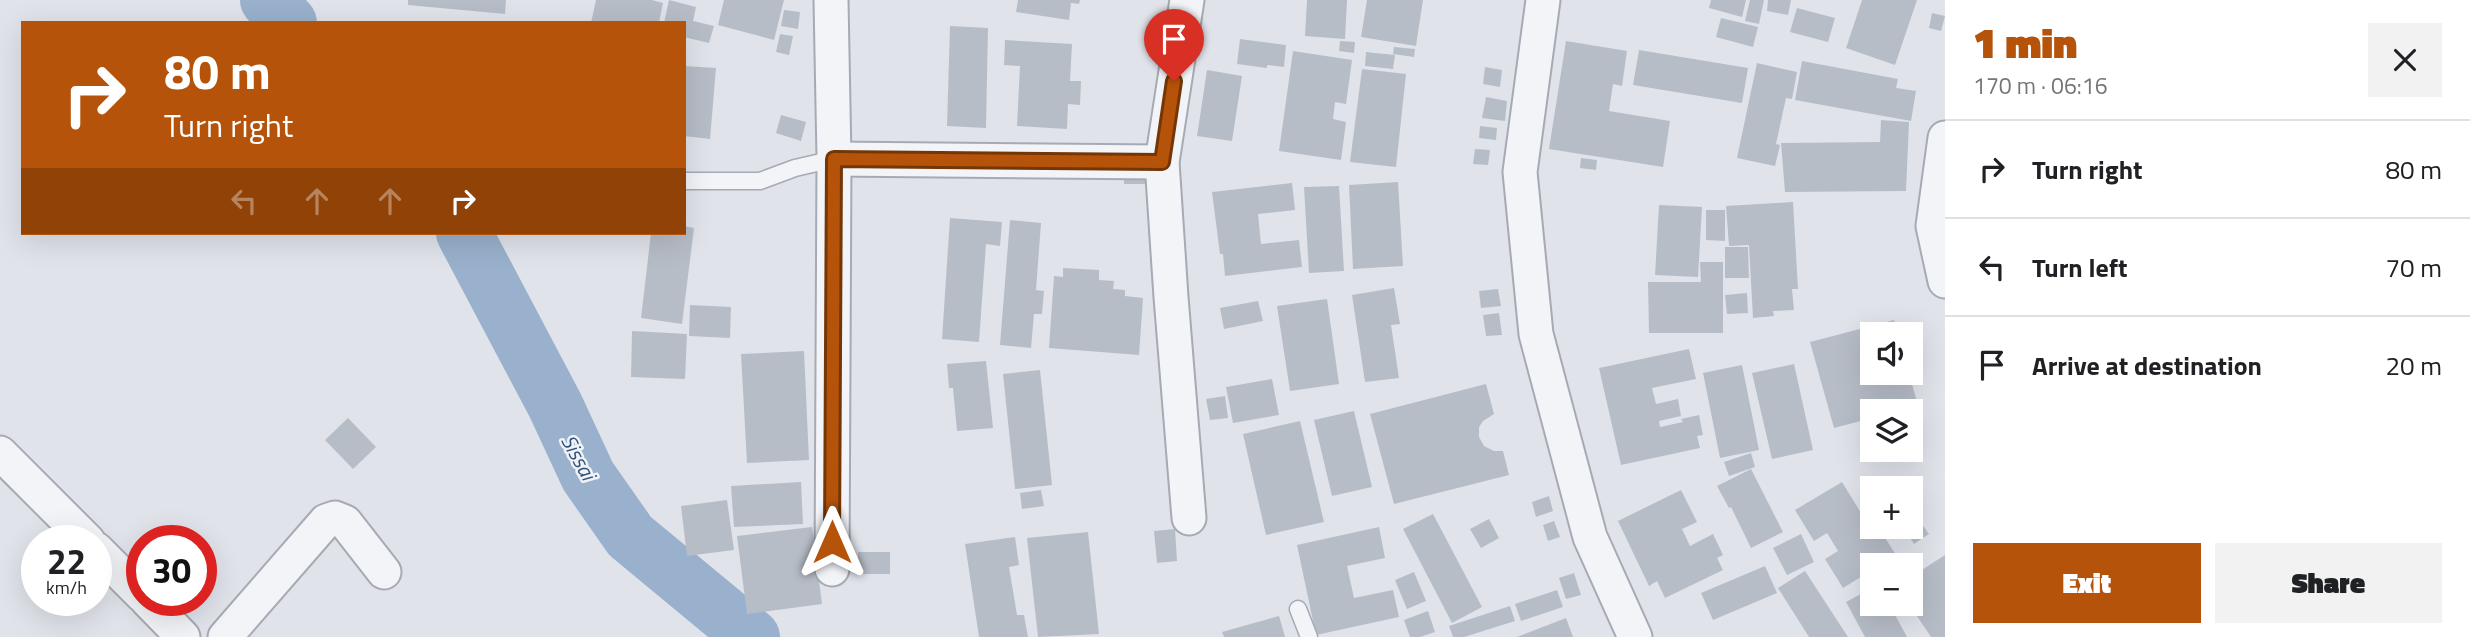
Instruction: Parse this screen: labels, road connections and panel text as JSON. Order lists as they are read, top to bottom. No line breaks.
{"water":["Sissai"],"page":{"heading":["1 min","170 m · 06:16"],"turn":["80 m","Turn right"],"list":[{"name":"Turn right","value":"80 m"},{"name":"Turn left","value":"70 m"},{"name":"Arrive at destination","value":"20 m"}],"map_buttons":["+","−"],"speed":"22 km/h","limit":"30","buttons":["Exit","Share"]}}
